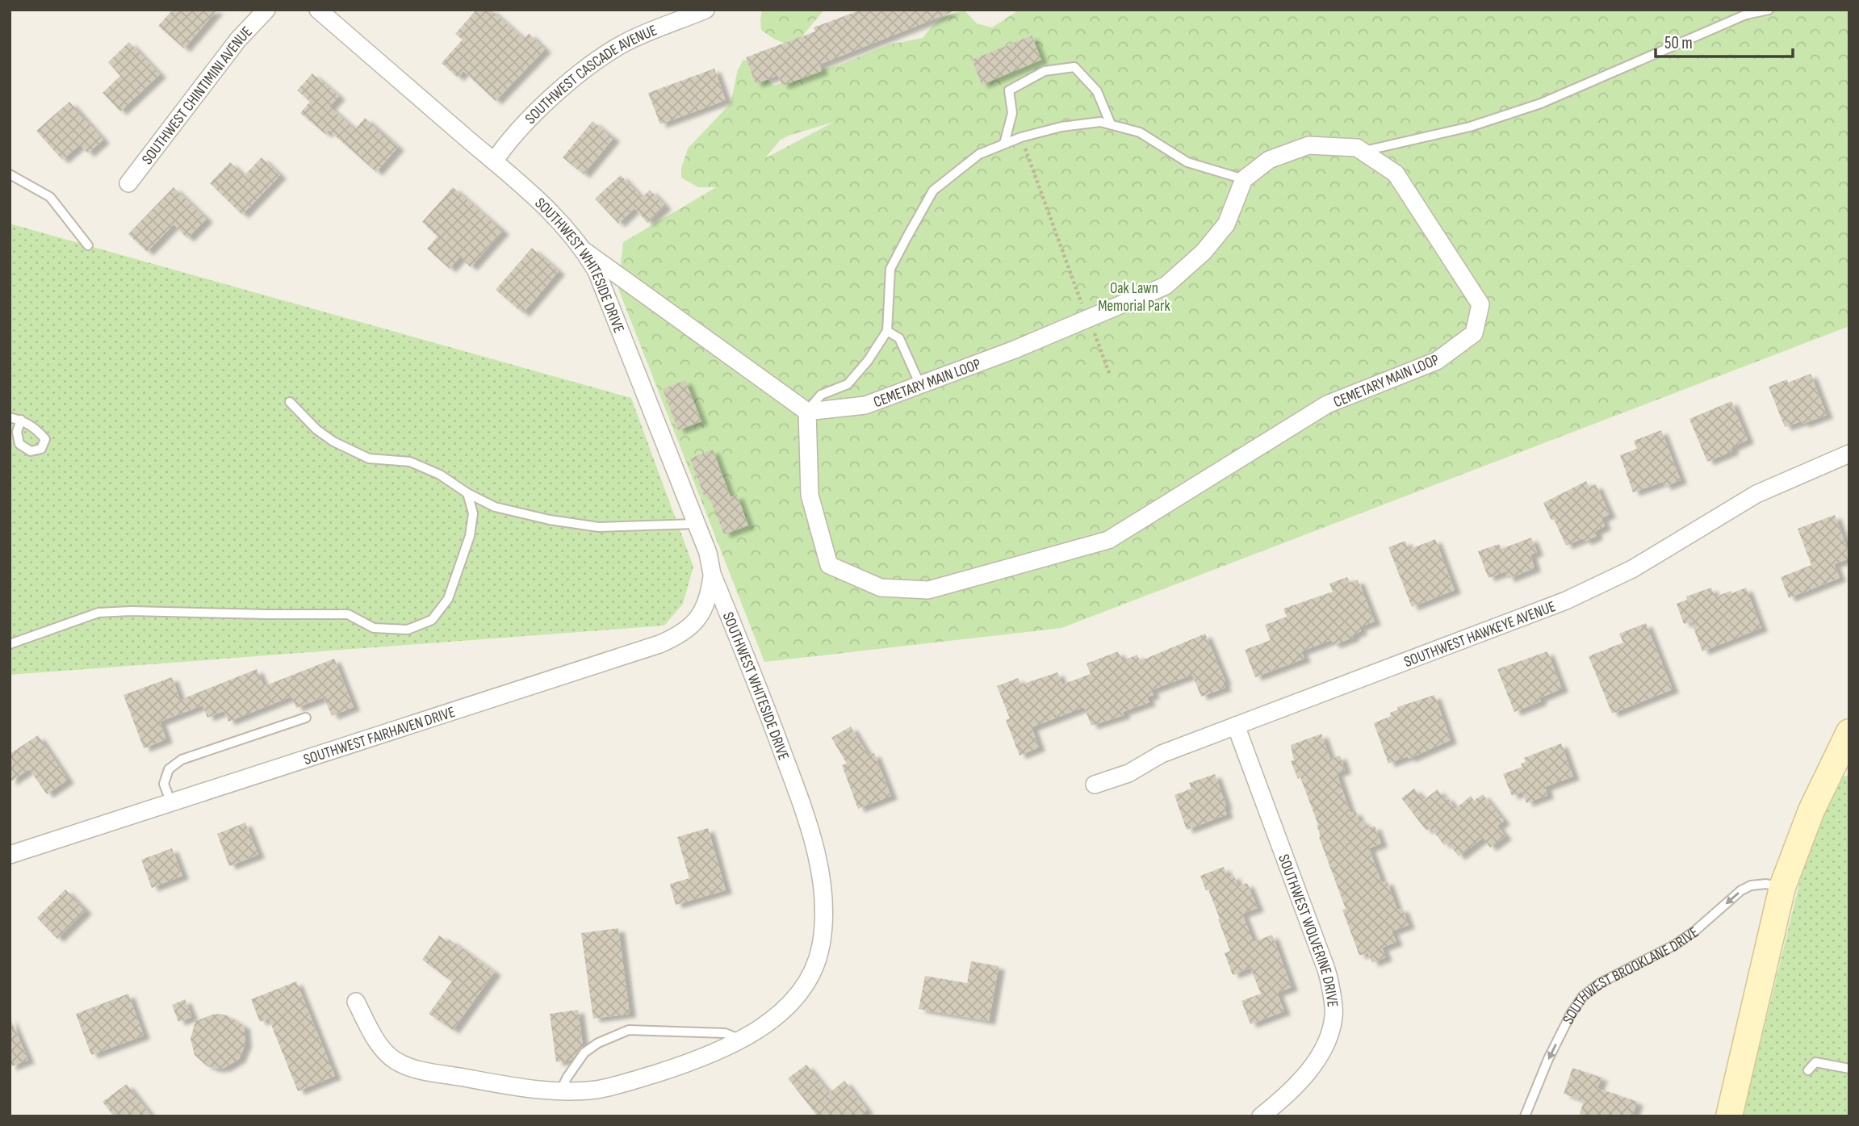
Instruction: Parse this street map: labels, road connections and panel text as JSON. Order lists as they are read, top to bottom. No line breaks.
{"streets":{"street":["SOUTHWEST CASCADE AVENUE","SOUTHWEST CHINTIMINI AVENUE","SOUTHWEST WHITESIDE DRIVE","CEMETARY MAIN LOOP","SOUTHWEST HAWKEYE AVENUE","SOUTHWEST FAIRHAVEN DRIVE","SOUTHWEST WOLVERINE DRIVE"],"lane":["SOUTHWEST BROOKLANE DRIVE"]},"crossings":[["SOUTHWEST CASCADE AVENUE","SOUTHWEST WHITESIDE DRIVE"],["SOUTHWEST WHITESIDE DRIVE","SOUTHWEST FAIRHAVEN DRIVE"],["SOUTHWEST HAWKEYE AVENUE","SOUTHWEST WOLVERINE DRIVE"]],"one_way":["SOUTHWEST BROOKLANE DRIVE"],"parks":["Oak Lawn Memorial Park"],"scale_bar":"50 m"}
